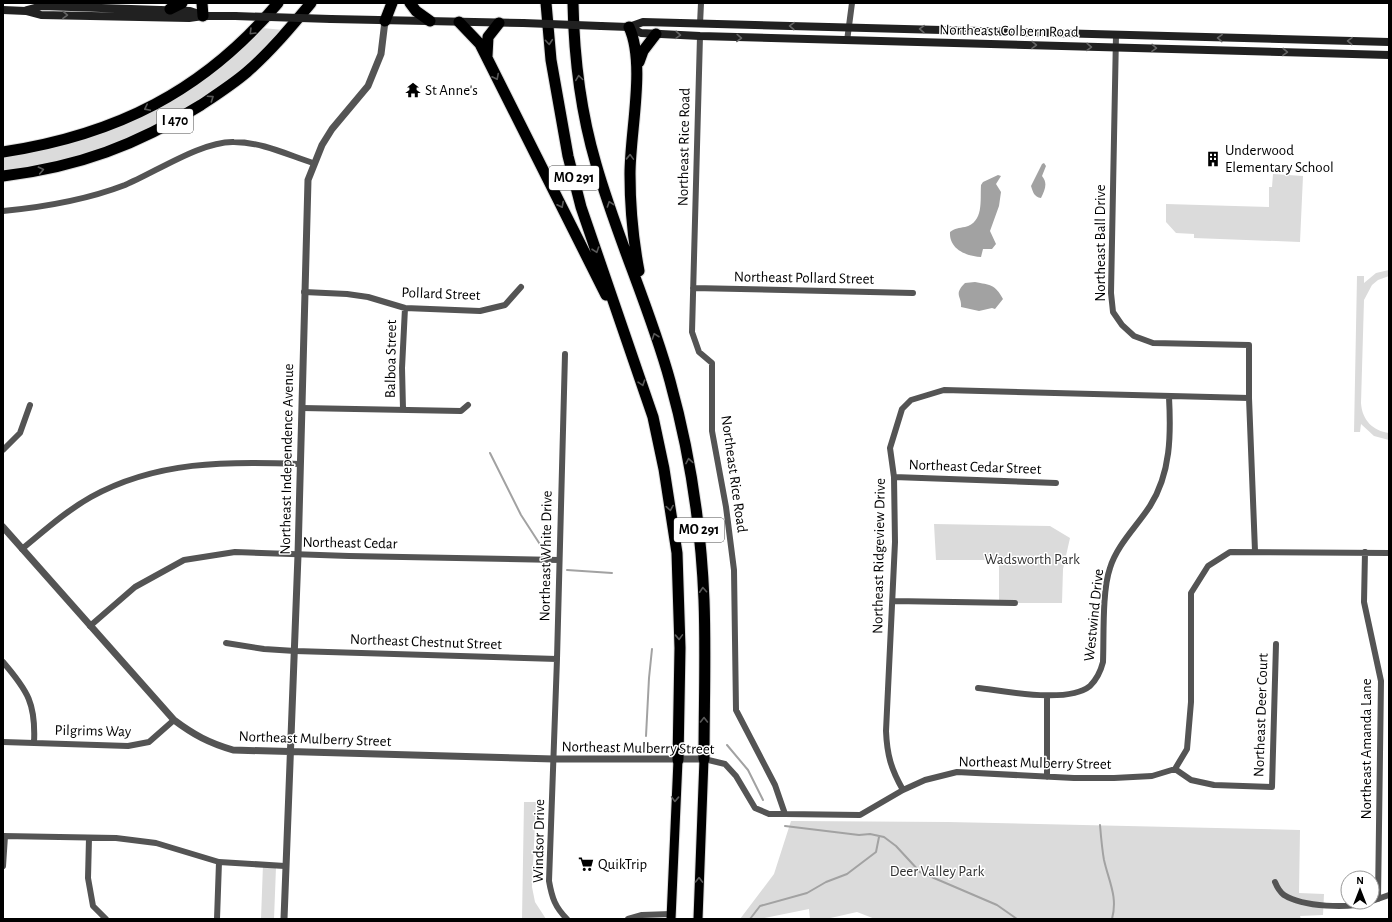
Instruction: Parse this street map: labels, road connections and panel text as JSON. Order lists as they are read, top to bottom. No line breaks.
{"streets":{"highway":["I 470","MO 291"],"main road":["Northeast Colbern Road"],"street":["Northeast Rice Road","Northeast Ball Drive","Northeast Pollard Street","Pollard Street","Balboa Street","Northeast Independence Avenue","Northeast Cedar Street","Northeast Cedar","Northeast White Drive","Northeast Ridgeview Drive","Westwind Drive","Northeast Chestnut Street","Northeast Deer Court","Pilgrims Way","Northeast Mulberry Street","Northeast Amanda Lane","Windsor Drive"]},"crossings":[["Northeast Colbern Road","Northeast Rice Road"],["Northeast Colbern Road","Northeast Ball Drive"],["Northeast Colbern Road","Northeast Independence Avenue"],["Northeast Rice Road","Northeast Pollard Street"],["Northeast Rice Road","Northeast Mulberry Street"],["MO 291","Northeast Mulberry Street"],["Northeast Ball Drive","Northeast Ridgeview Drive"],["Pollard Street","Balboa Street"],["Pollard Street","Northeast Independence Avenue"],["Northeast Independence Avenue","Northeast Cedar"],["Northeast Independence Avenue","Northeast Chestnut Street"],["Northeast Independence Avenue","Northeast Mulberry Street"],["Northeast Cedar Street","Northeast Ridgeview Drive"],["Northeast Cedar","Northeast White Drive"],["Northeast Cedar","Northeast Mulberry Street"],["Northeast White Drive","Northeast Chestnut Street"],["Northeast White Drive","Northeast Mulberry Street"],["Northeast White Drive","Windsor Drive"],["Northeast Ridgeview Drive","Westwind Drive"],["Northeast Ridgeview Drive","Northeast Mulberry Street"],["Northeast Deer Court","Northeast Mulberry Street"],["Pilgrims Way","Northeast Mulberry Street"],["Northeast Mulberry Street","Windsor Drive"]],"parks":["Wadsworth Park","Deer Valley Park"],"places":{"temple":["St Anne's"],"building":["Underwood Elementary School"],"supermarket":["QuikTrip"]},"north":"top"}
